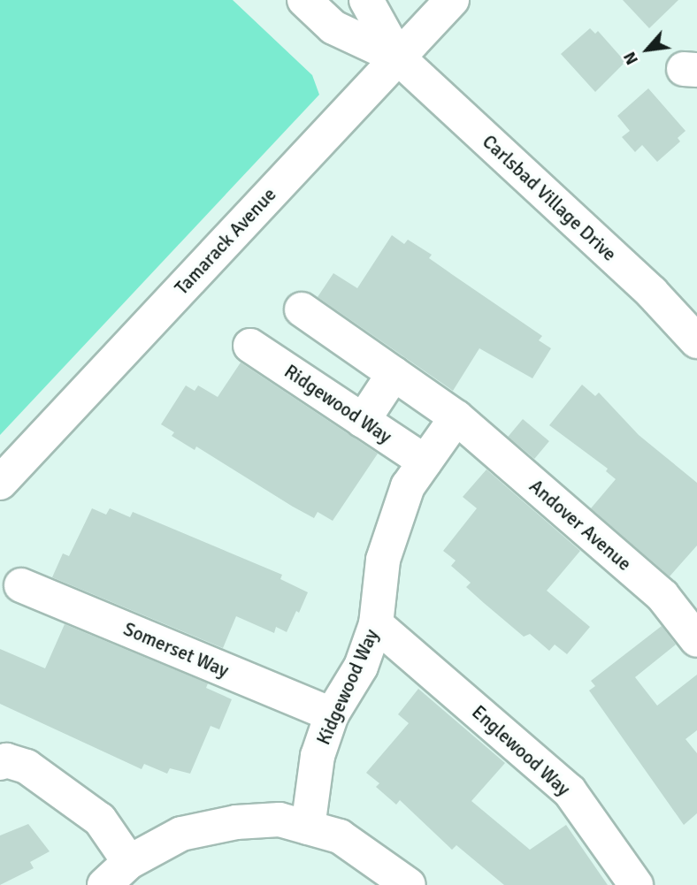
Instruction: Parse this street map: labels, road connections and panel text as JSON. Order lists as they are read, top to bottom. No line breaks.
{"streets":{"street":["Carlsbad Village Drive","Tamarack Avenue","Ridgewood Way","Andover Avenue","Somerset Way","Kidgewood Way","Englewood Way"]},"crossings":[["Carlsbad Village Drive","Tamarack Avenue"],["Ridgewood Way","Kidgewood Way"],["Andover Avenue","Kidgewood Way"],["Somerset Way","Kidgewood Way"],["Kidgewood Way","Englewood Way"]],"north":"bottom left"}
